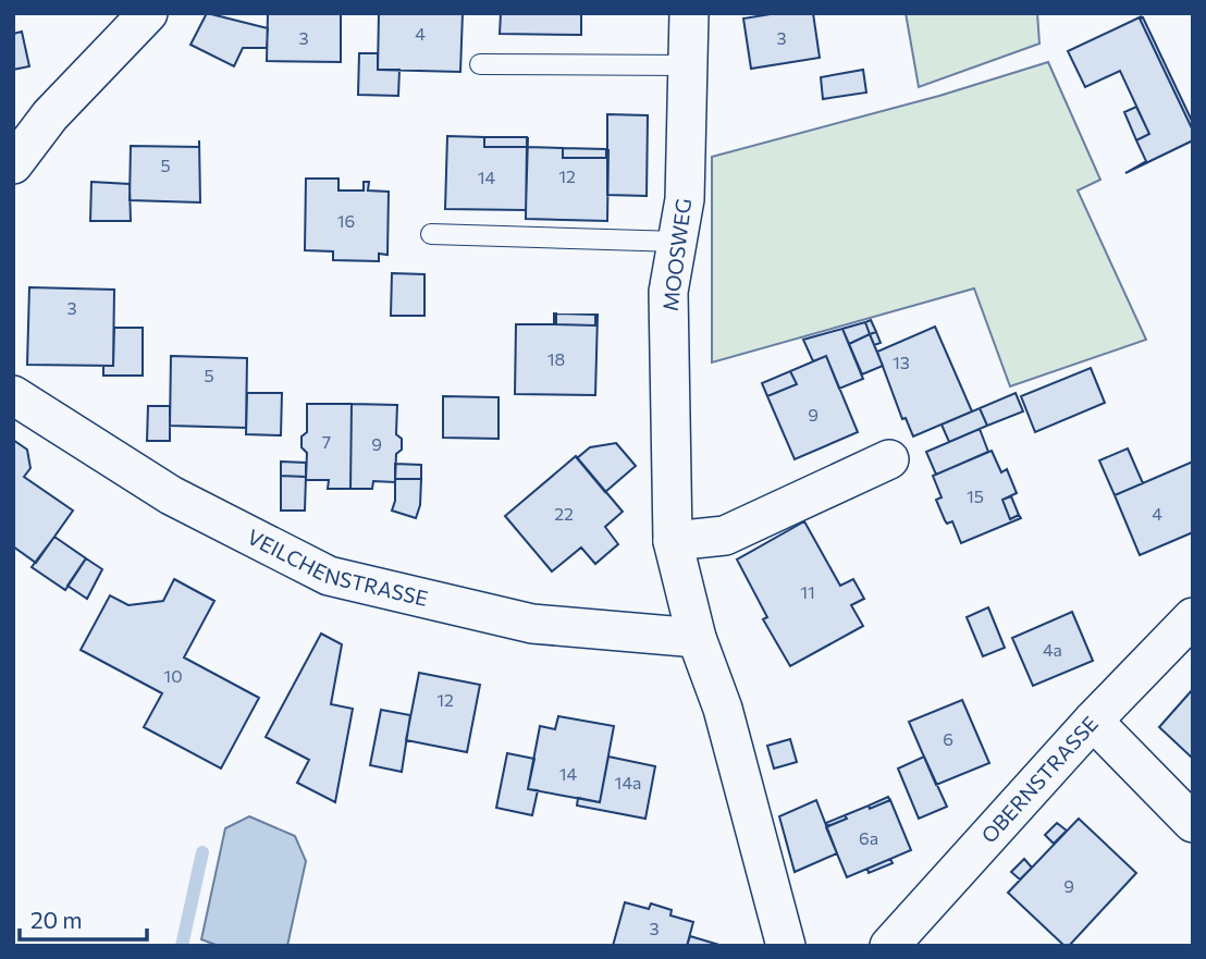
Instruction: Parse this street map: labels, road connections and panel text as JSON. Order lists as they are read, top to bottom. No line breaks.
{"streets":{"street":["MOOSWEG","VEILCHENSTRASSE","OBERNSTRASSE"]},"crossings":[["MOOSWEG","VEILCHENSTRASSE"]],"house_numbers":["4","3","3","5","12","14","16","3","18","13","5","9","7","9","15","22","4","11","4a","10","12","6","14","14a","6a","9","3"],"scale_bar":"20 m"}
